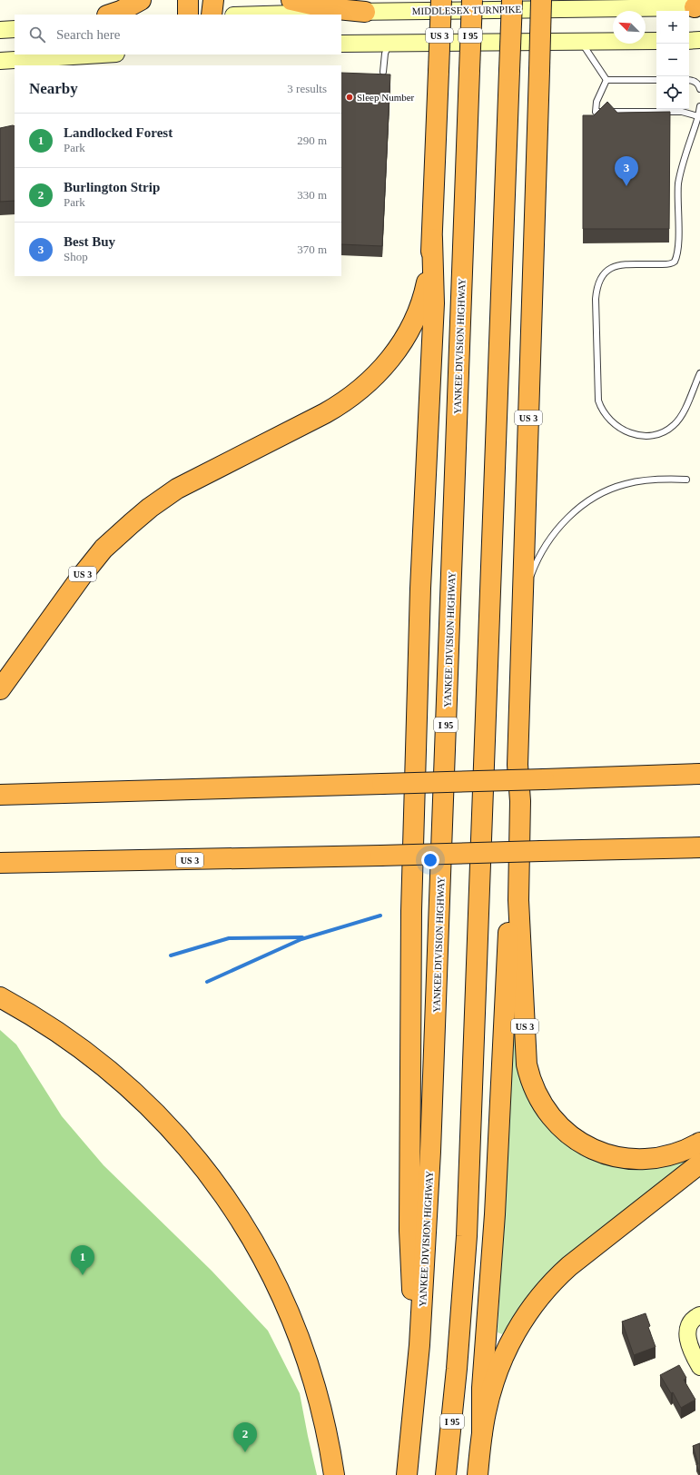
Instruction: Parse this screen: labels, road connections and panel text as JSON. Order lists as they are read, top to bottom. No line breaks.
{"streets":{"highway":["US 3","I 95","YANKEE DIVISION HIGHWAY"],"main road":["MIDDLESEX TURNPIKE"]},"places":["Sleep Number"],"north":"top left","page":{"map_buttons":["+","−"],"search":"Search here","heading":["Nearby","3 results"],"list":[{"mark":"1","name":"Landlocked Forest","note":"Park","value":"290 m"},{"mark":"2","name":"Burlington Strip","note":"Park","value":"330 m"},{"mark":"3","name":"Best Buy","note":"Shop","value":"370 m"}],"pins":["3","1","2"]}}
